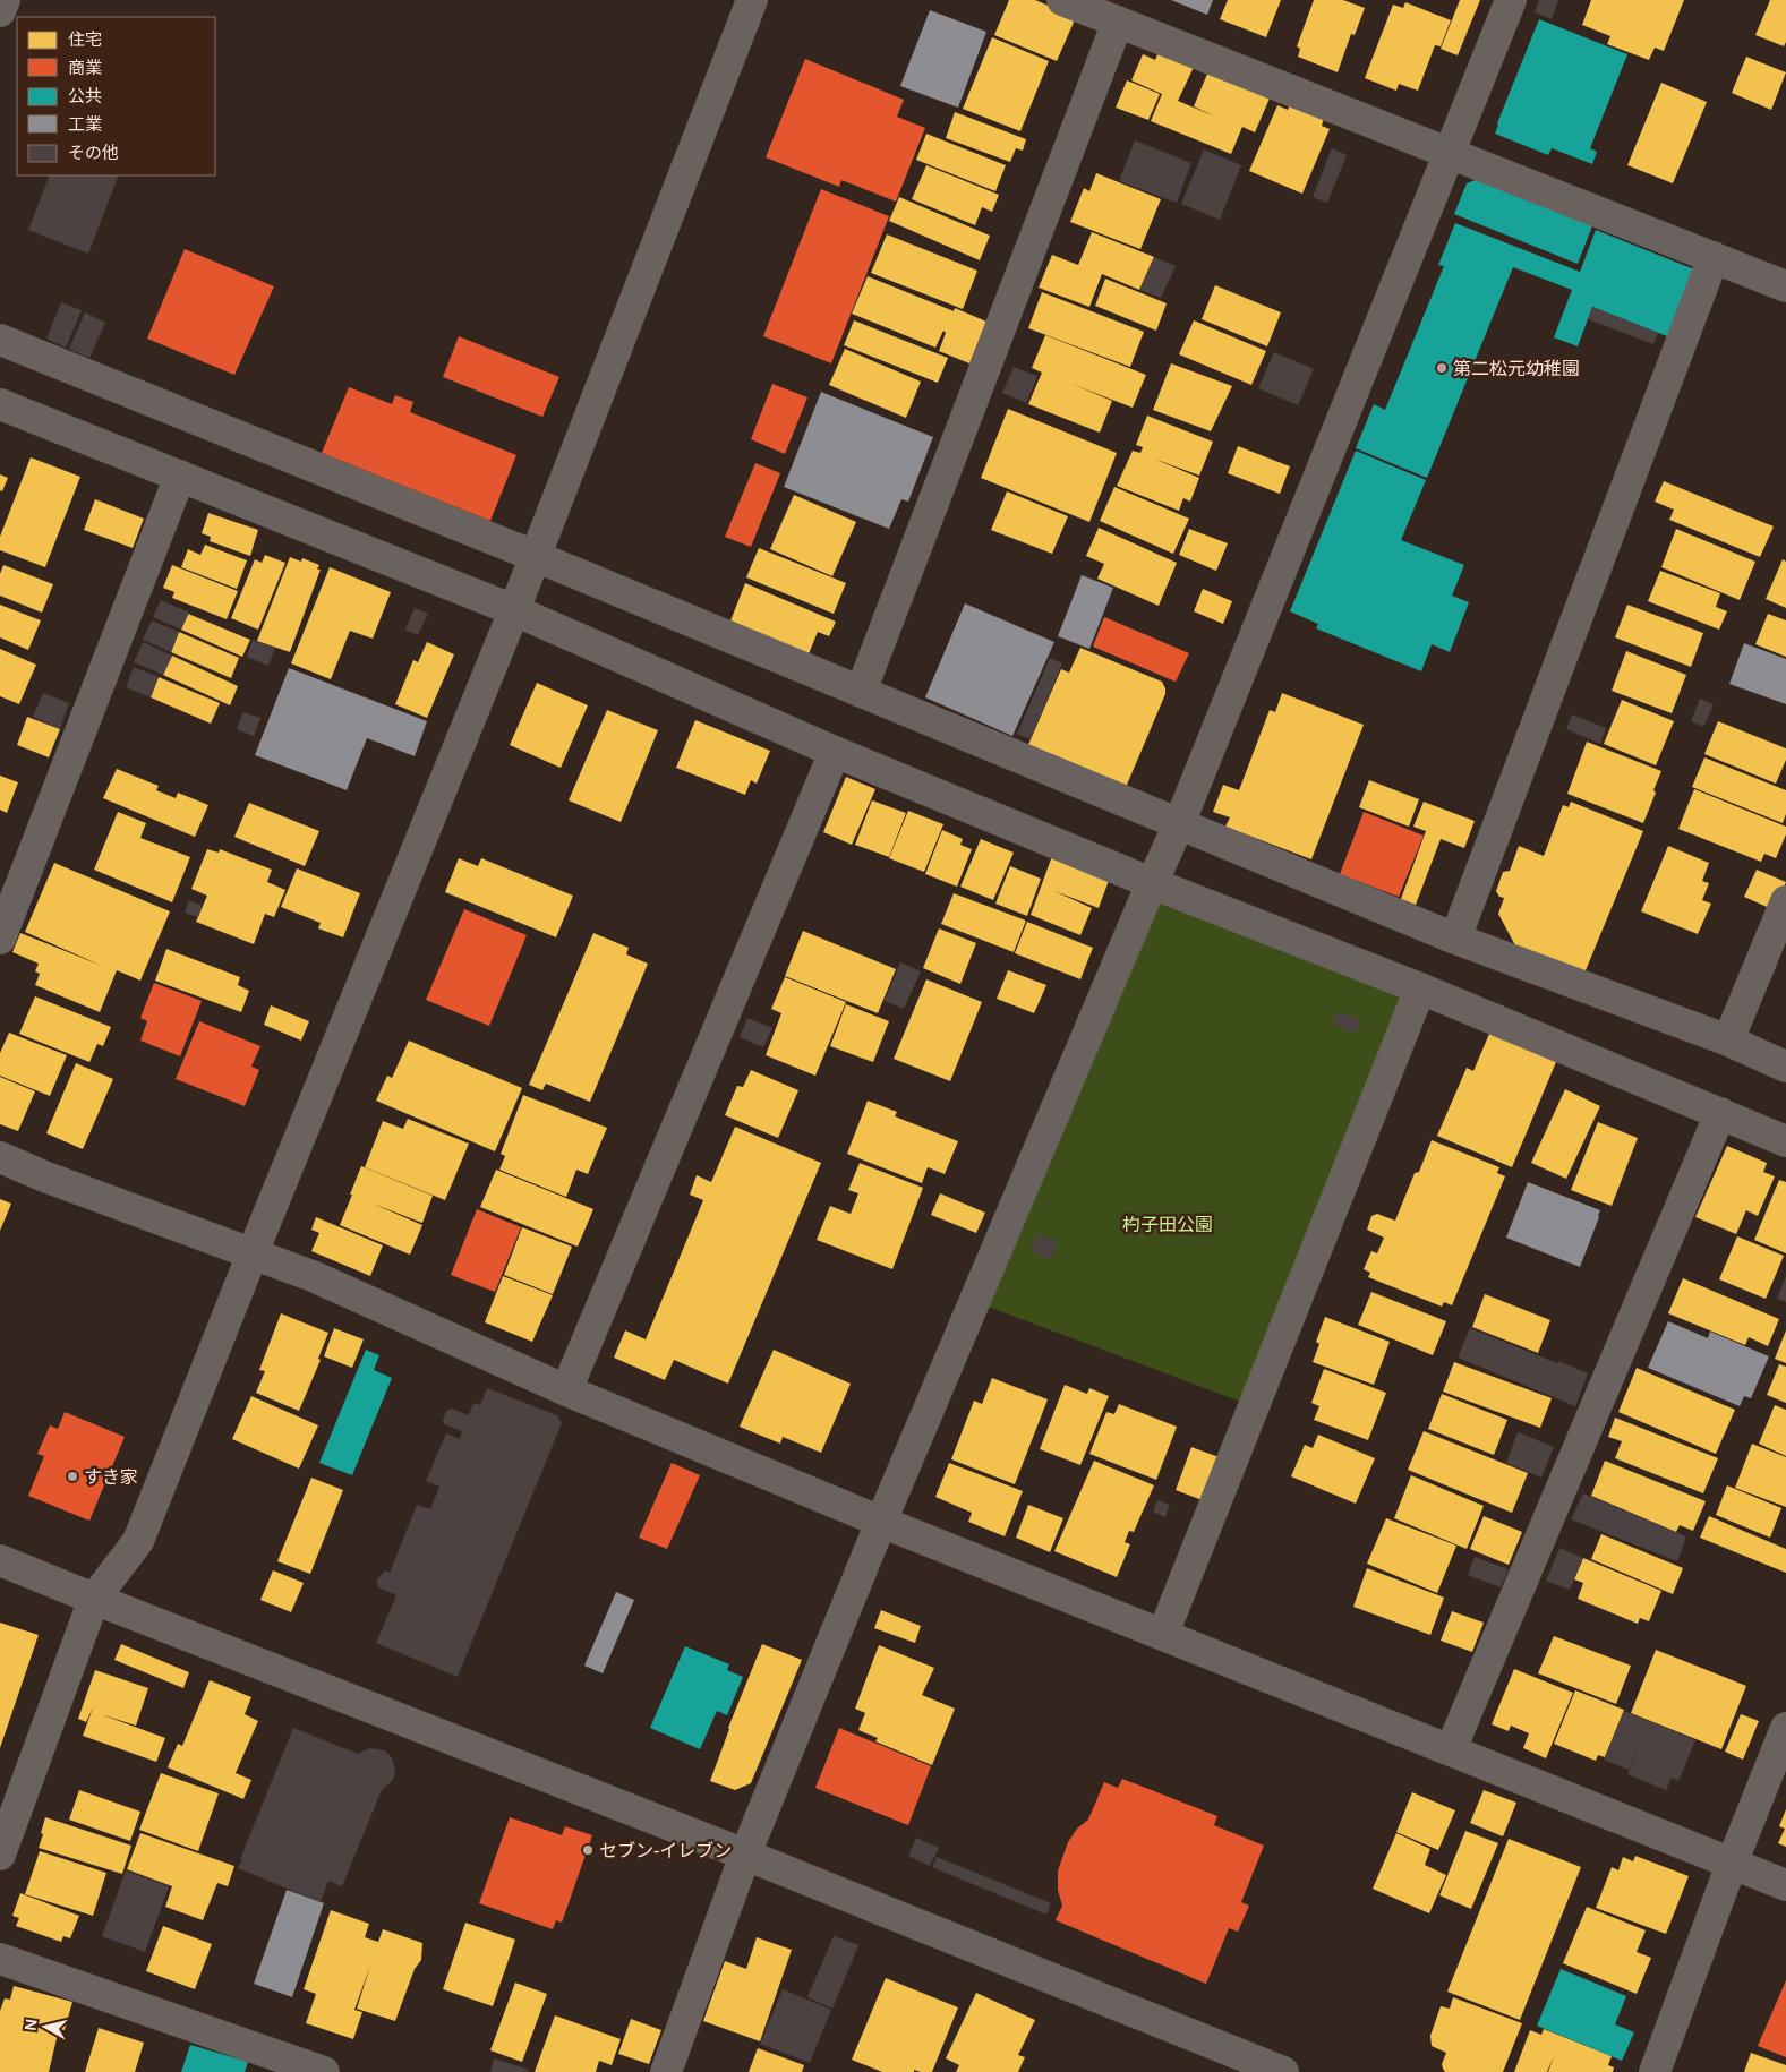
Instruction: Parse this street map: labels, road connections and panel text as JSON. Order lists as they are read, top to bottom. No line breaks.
{"parks":["杓子田公園"],"places":["第二松元幼稚園","すき家","セブン-イレブン"],"legend":["住宅","商業","公共","工業","その他"],"north":"left"}
